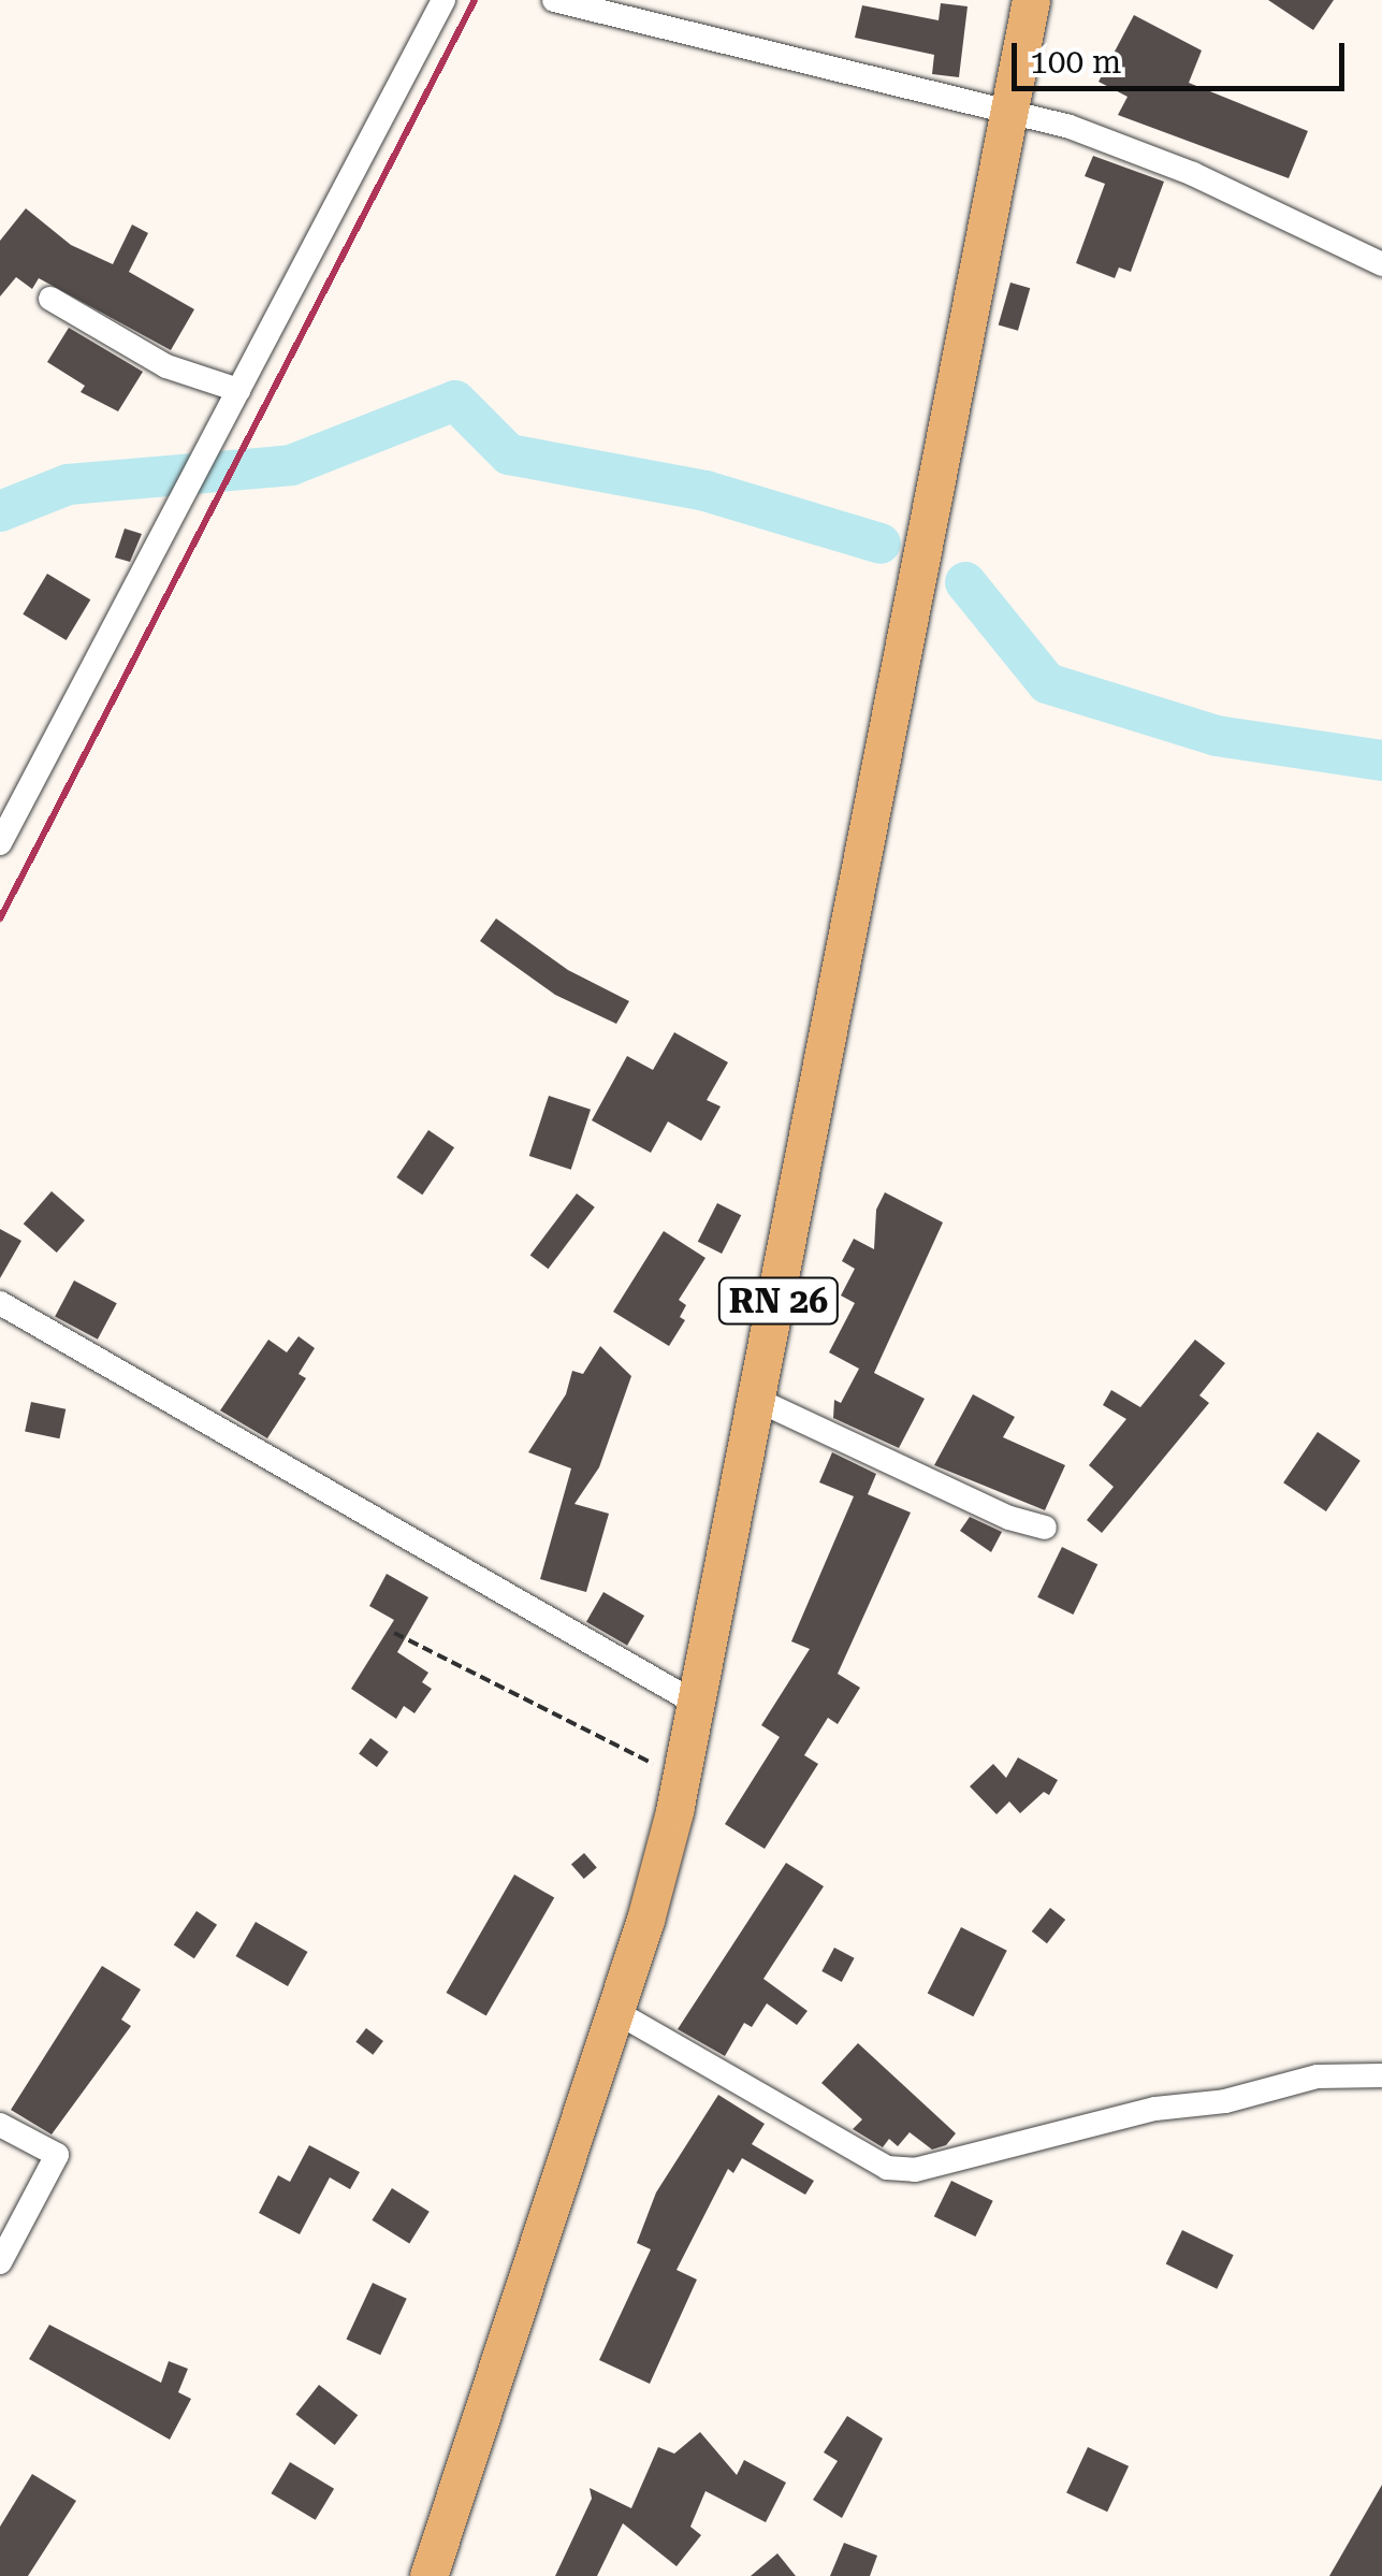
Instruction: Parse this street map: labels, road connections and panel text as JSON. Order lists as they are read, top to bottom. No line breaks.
{"streets":{"main road":["RN 26"]},"scale_bar":"100 m"}
